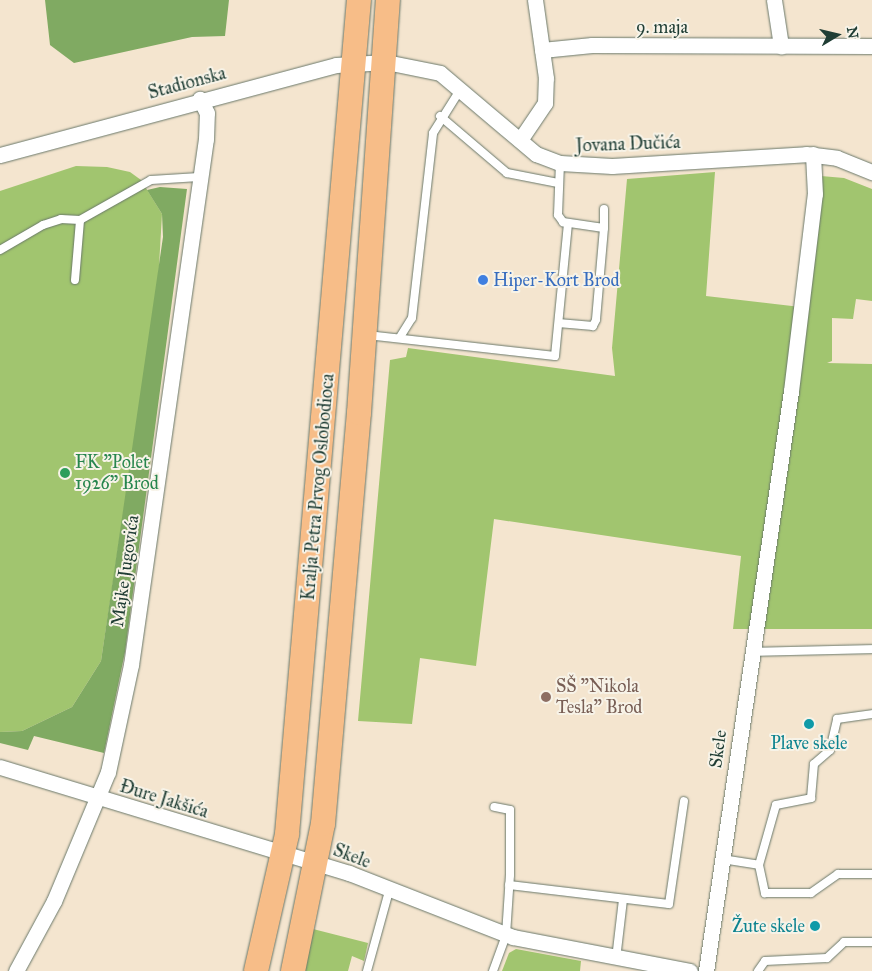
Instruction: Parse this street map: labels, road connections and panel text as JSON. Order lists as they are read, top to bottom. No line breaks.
{"streets":{"main road":["Kralja Petra Prvog Oslobodioca"],"street":["9. maja","Stadionska","Jovana Dučića","Majke Jugovića","Skele","Đure Jakšića"]},"crossings":[["Stadionska","Jovana Dučića"],["Stadionska","Kralja Petra Prvog Oslobodioca"],["Stadionska","Majke Jugovića"],["Jovana Dučića","Kralja Petra Prvog Oslobodioca"],["Jovana Dučića","Skele"],["Kralja Petra Prvog Oslobodioca","Skele"],["Kralja Petra Prvog Oslobodioca","Đure Jakšića"],["Majke Jugovića","Đure Jakšića"],["Skele","Đure Jakšića"]],"places":["Hiper-Kort Brod","FK \"Polet 1926\" Brod","SŠ \"Nikola Tesla\" Brod","Plave skele","Žute skele"],"north":"right"}
